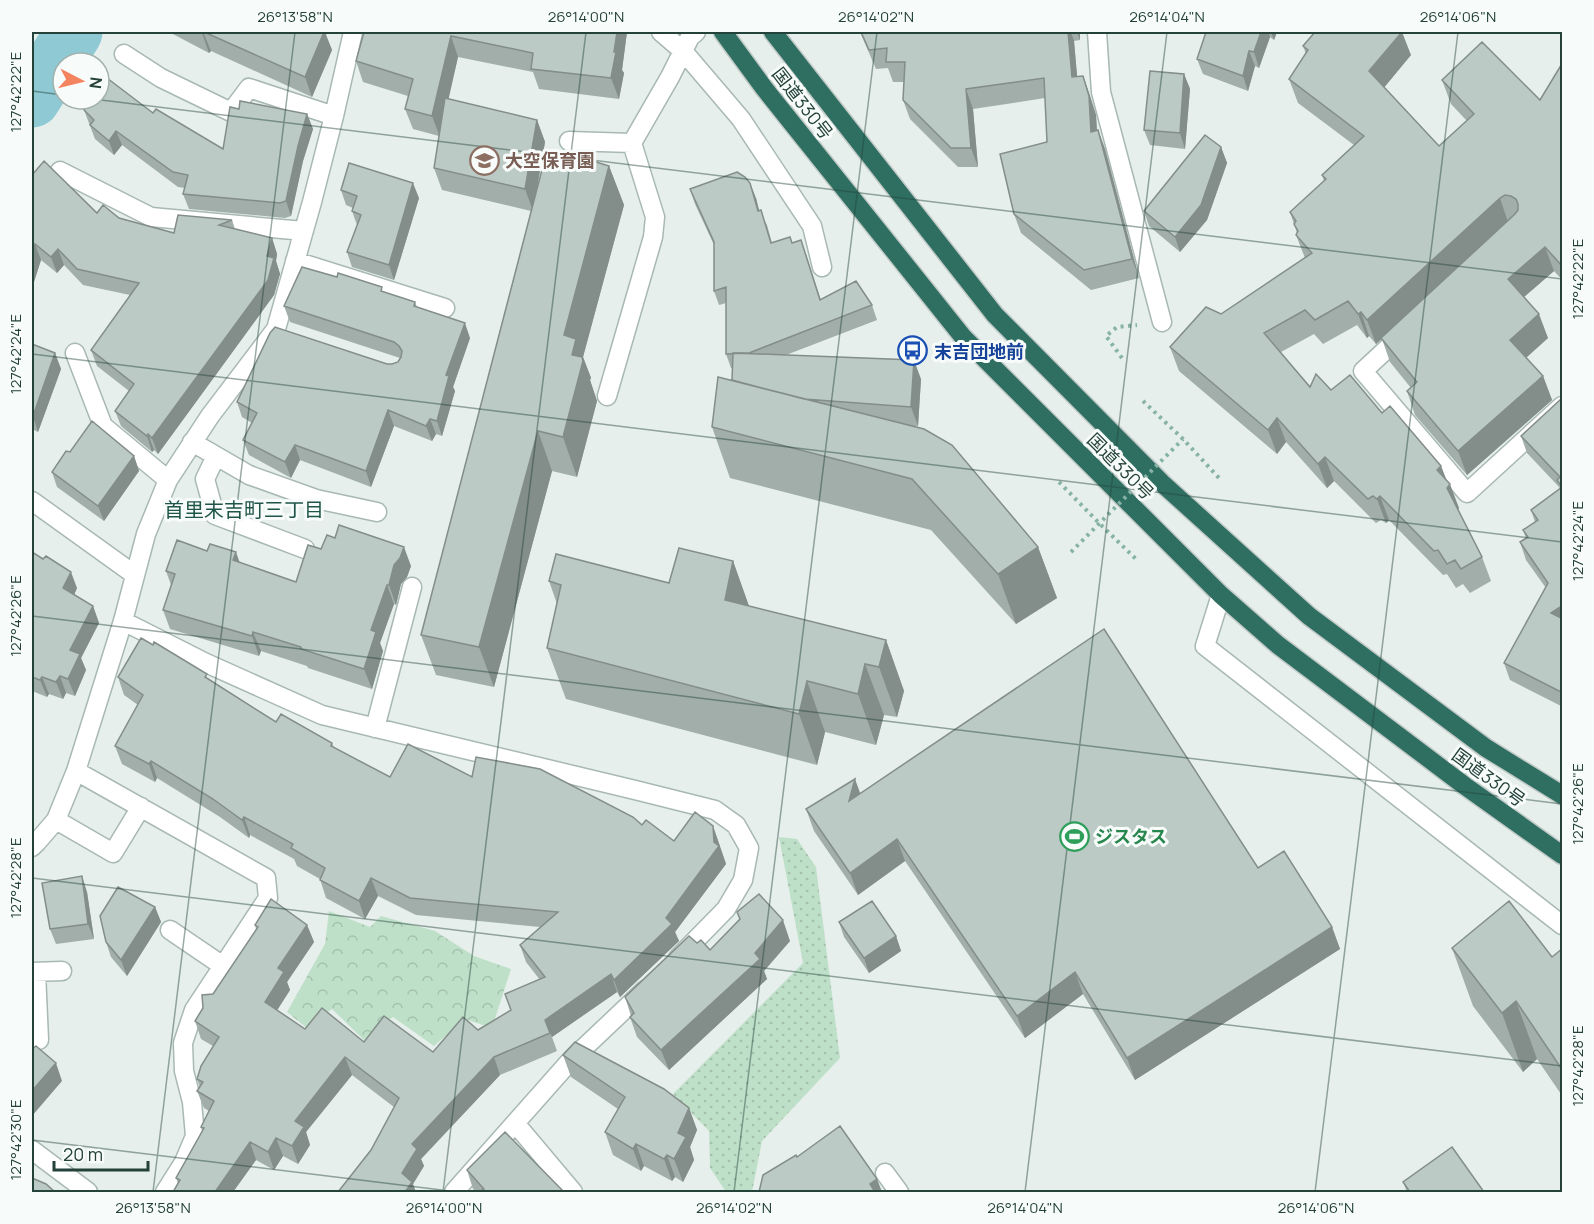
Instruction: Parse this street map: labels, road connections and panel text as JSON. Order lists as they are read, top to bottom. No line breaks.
{"streets":{"highway":["国道330号"]},"districts":["首里末吉町三丁目"],"places":{"school or university":["大空保育園"],"bus stop":["末吉団地前"],"sports":["ジスタス"]},"scale_bar":"20 m","north":"right","coordinates":["26°13'58\"N","26°14'00\"N","26°14'02\"N","26°14'04\"N","26°14'06\"N","127°42'22\"E","127°42'24\"E","127°42'26\"E","127°42'28\"E","127°42'30\"E"]}
